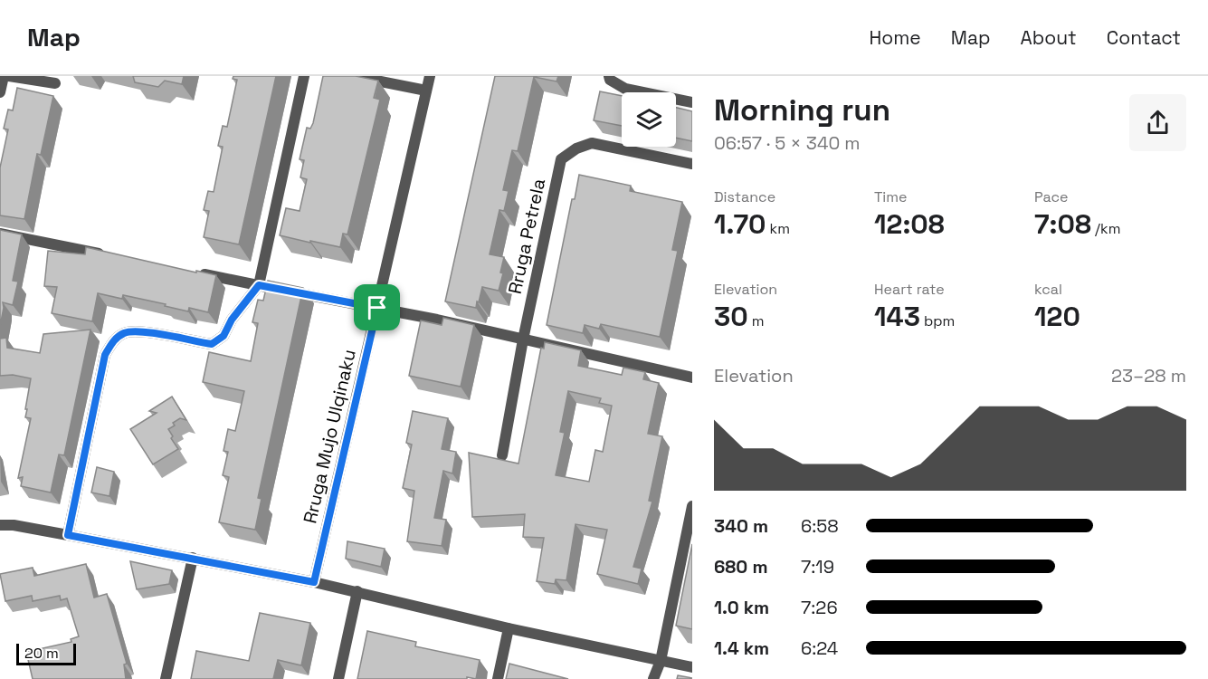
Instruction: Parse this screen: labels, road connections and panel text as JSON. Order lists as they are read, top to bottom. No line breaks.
{"streets":{"street":["Rruga Petrela","Rruga Mujo Ulqinaku"]},"scale_bar":"20 m","page":{"header":"Map","nav":["Home","Map","About","Contact"],"heading":["Morning run","06:57 · 5 × 340 m"],"stats":[["Distance","1.70 km"],["Time","12:08"],["Pace","7:08 /km"],["Elevation","30 m"],["Heart rate","143 bpm"],["kcal","120"]],"chart":["Elevation","23–28 m"],"list":[{"name":"340 m","note":"6:58"},{"name":"680 m","note":"7:19"},{"name":"1.0 km","note":"7:26"},{"name":"1.4 km","note":"6:24"}],"scale":"20 m"}}
